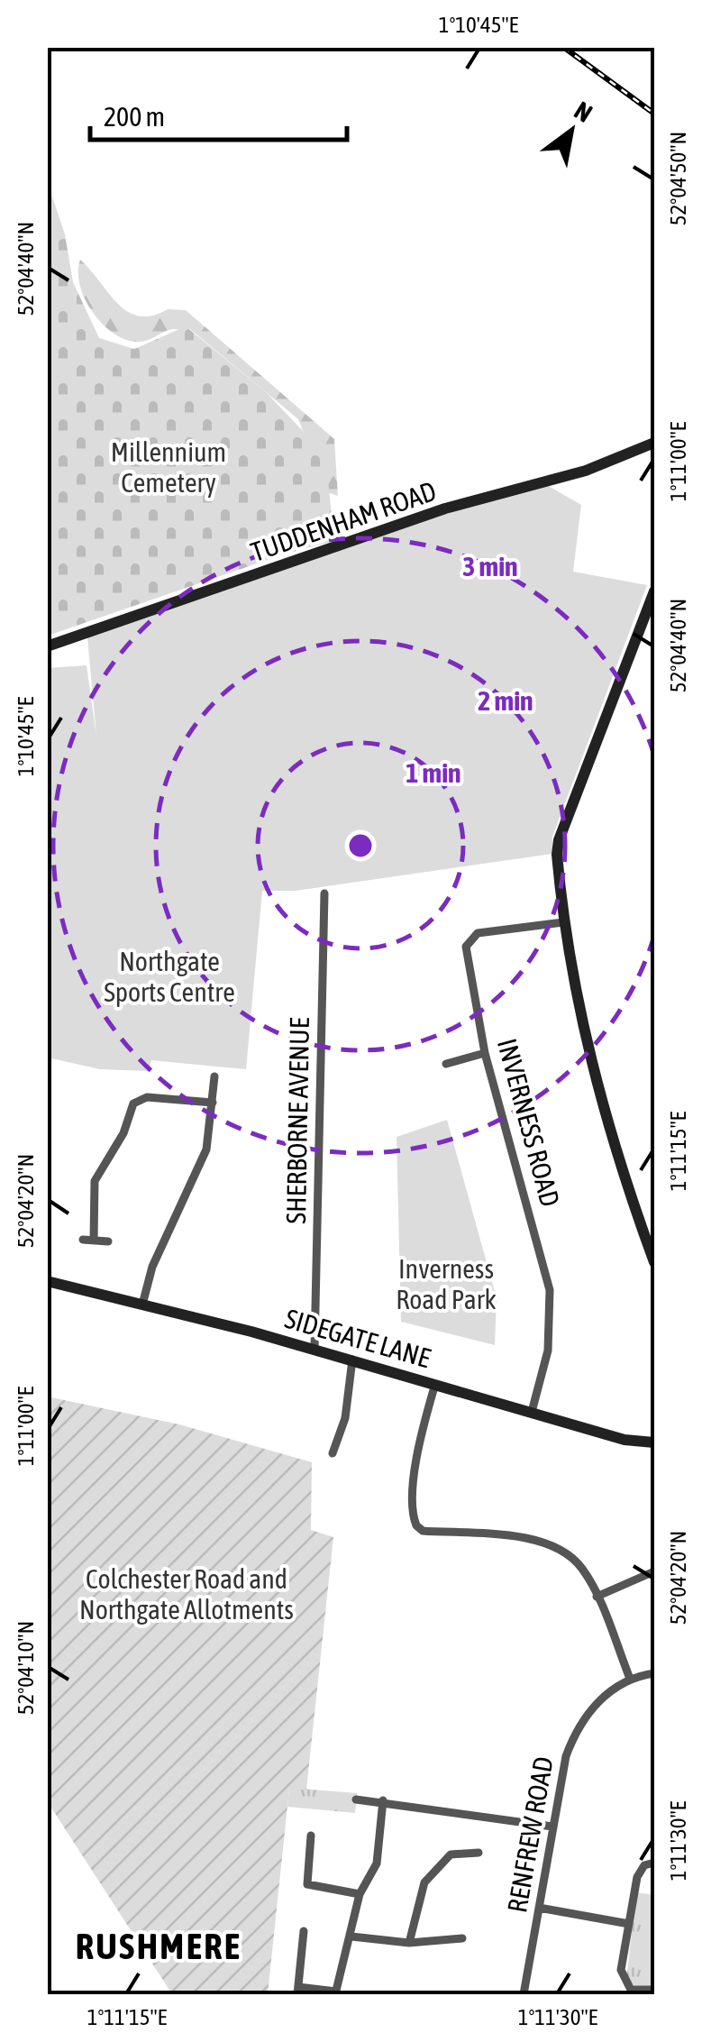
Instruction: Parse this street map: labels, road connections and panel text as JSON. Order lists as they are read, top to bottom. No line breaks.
{"streets":{"street":["TUDDENHAM ROAD","SHERBORNE AVENUE","INVERNESS ROAD","SIDEGATE LANE","RENFREW ROAD"]},"crossings":[["SHERBORNE AVENUE","SIDEGATE LANE"],["INVERNESS ROAD","SIDEGATE LANE"]],"districts":["RUSHMERE"],"parks":["Millennium Cemetery","Northgate Sports Centre","Inverness Road Park","Colchester Road and Northgate Allotments"],"scale_bar":"200 m","north":"top right","coordinates":["1°10'45\"E","52°04'50\"N","52°04'40\"N","1°11'00\"E","1°11'15\"E","52°04'20\"N","52°04'10\"N","1°11'30\"E"],"rings":["3 min","2 min","1 min"]}
